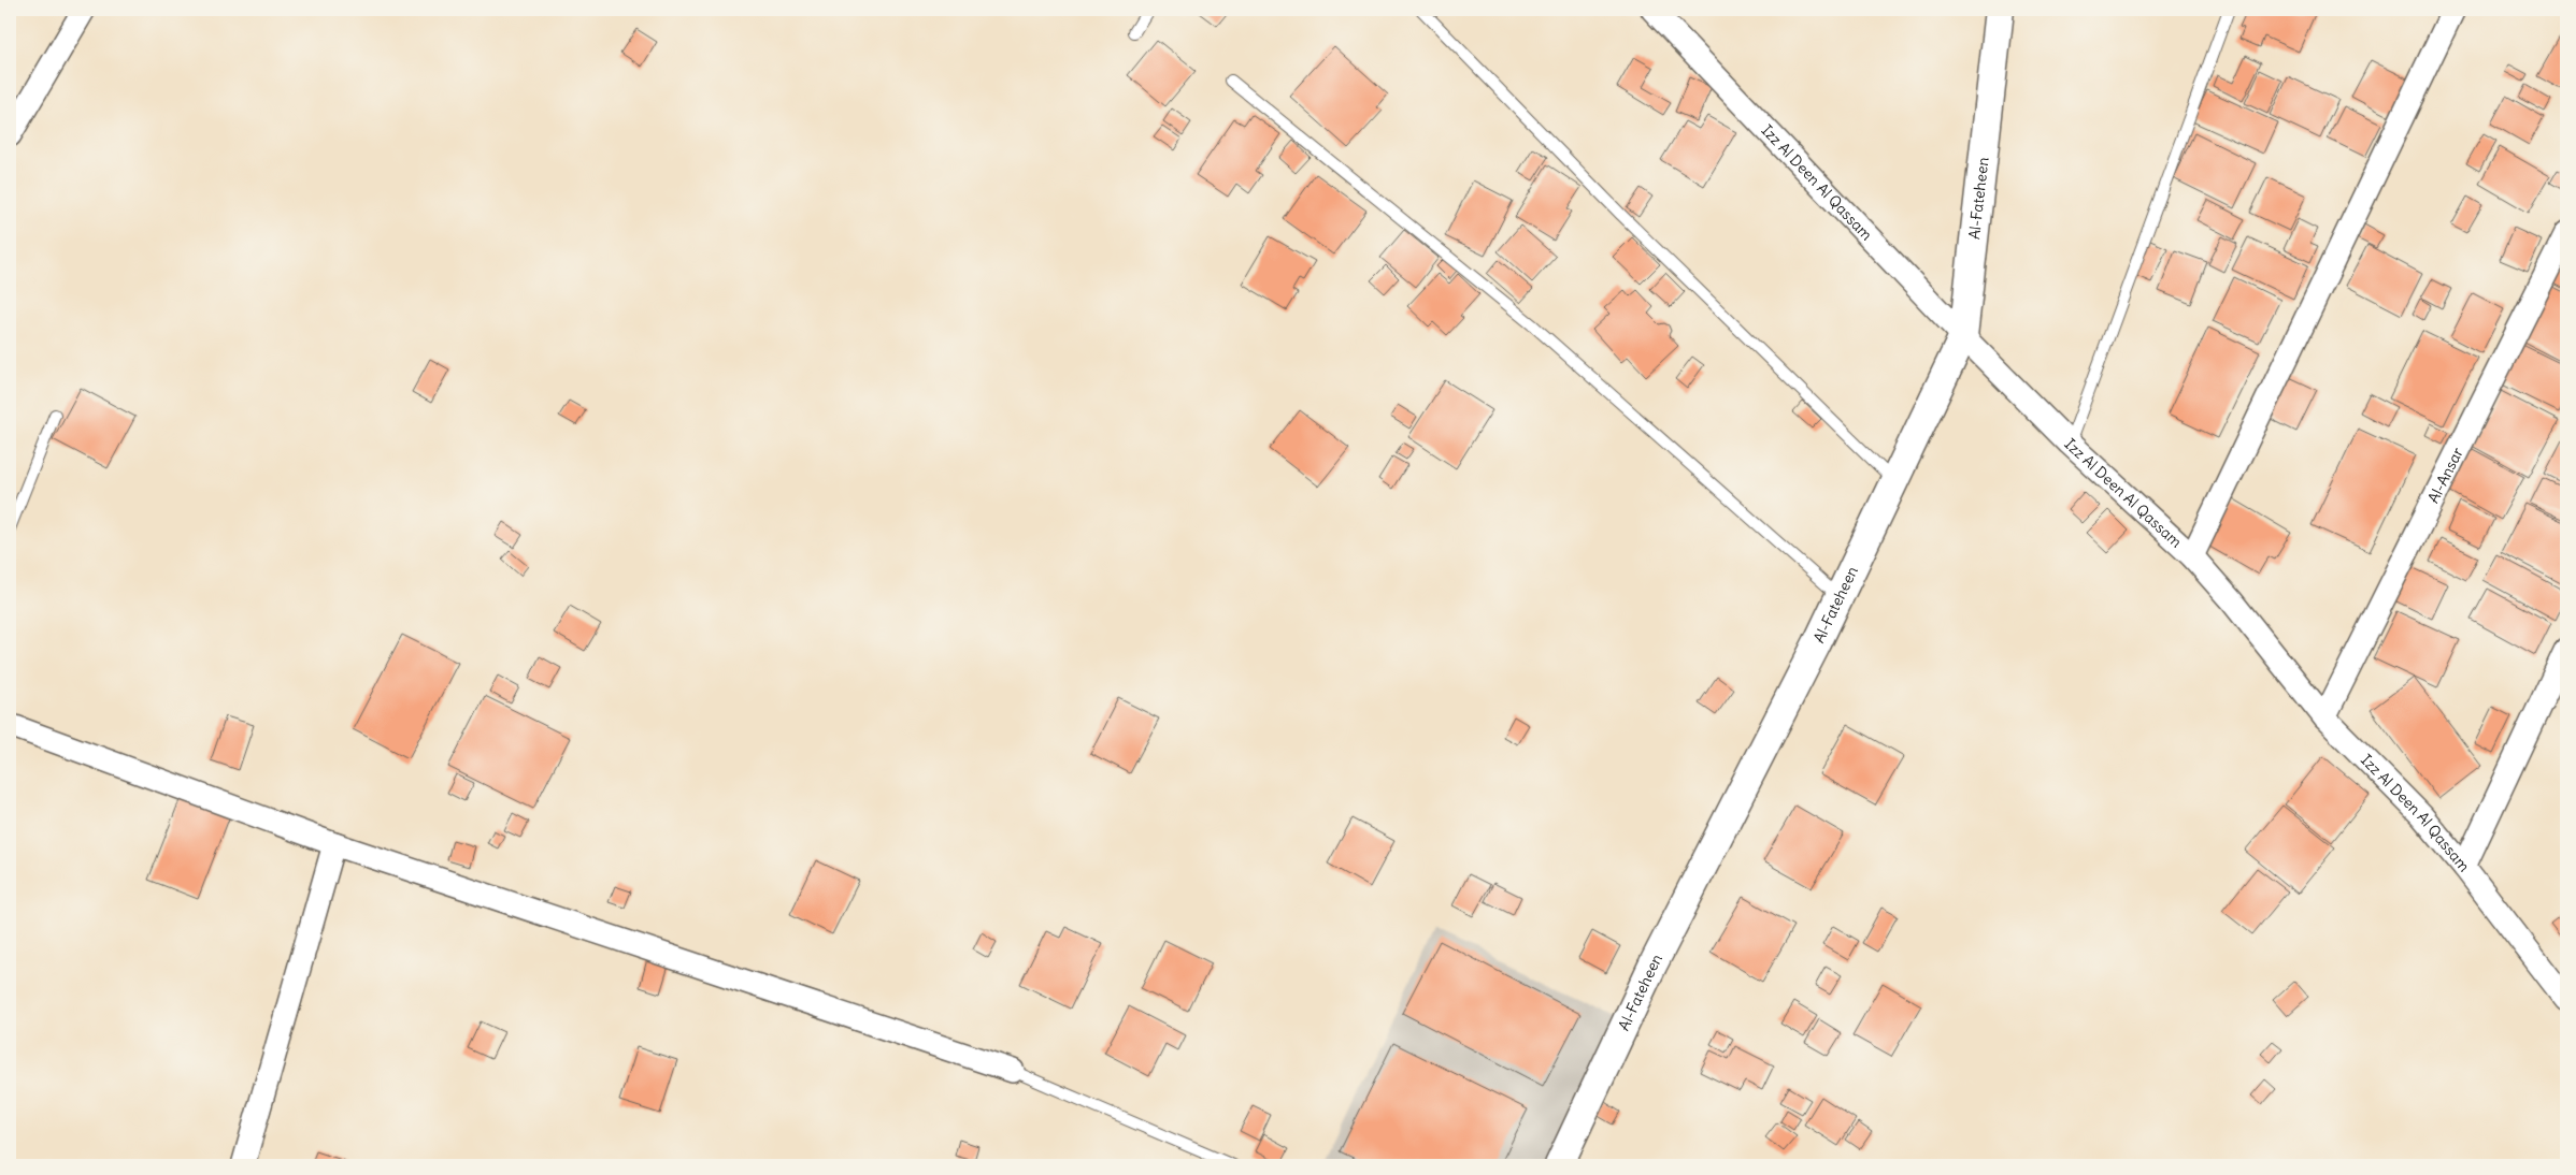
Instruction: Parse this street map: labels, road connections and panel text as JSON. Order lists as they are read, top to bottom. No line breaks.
{"streets":{"street":["Izz Al Deen Al Qassam","Al-Fateheen","Al-Ansar"]},"crossings":[["Izz Al Deen Al Qassam","Al-Fateheen"],["Izz Al Deen Al Qassam","Al-Ansar"]]}
